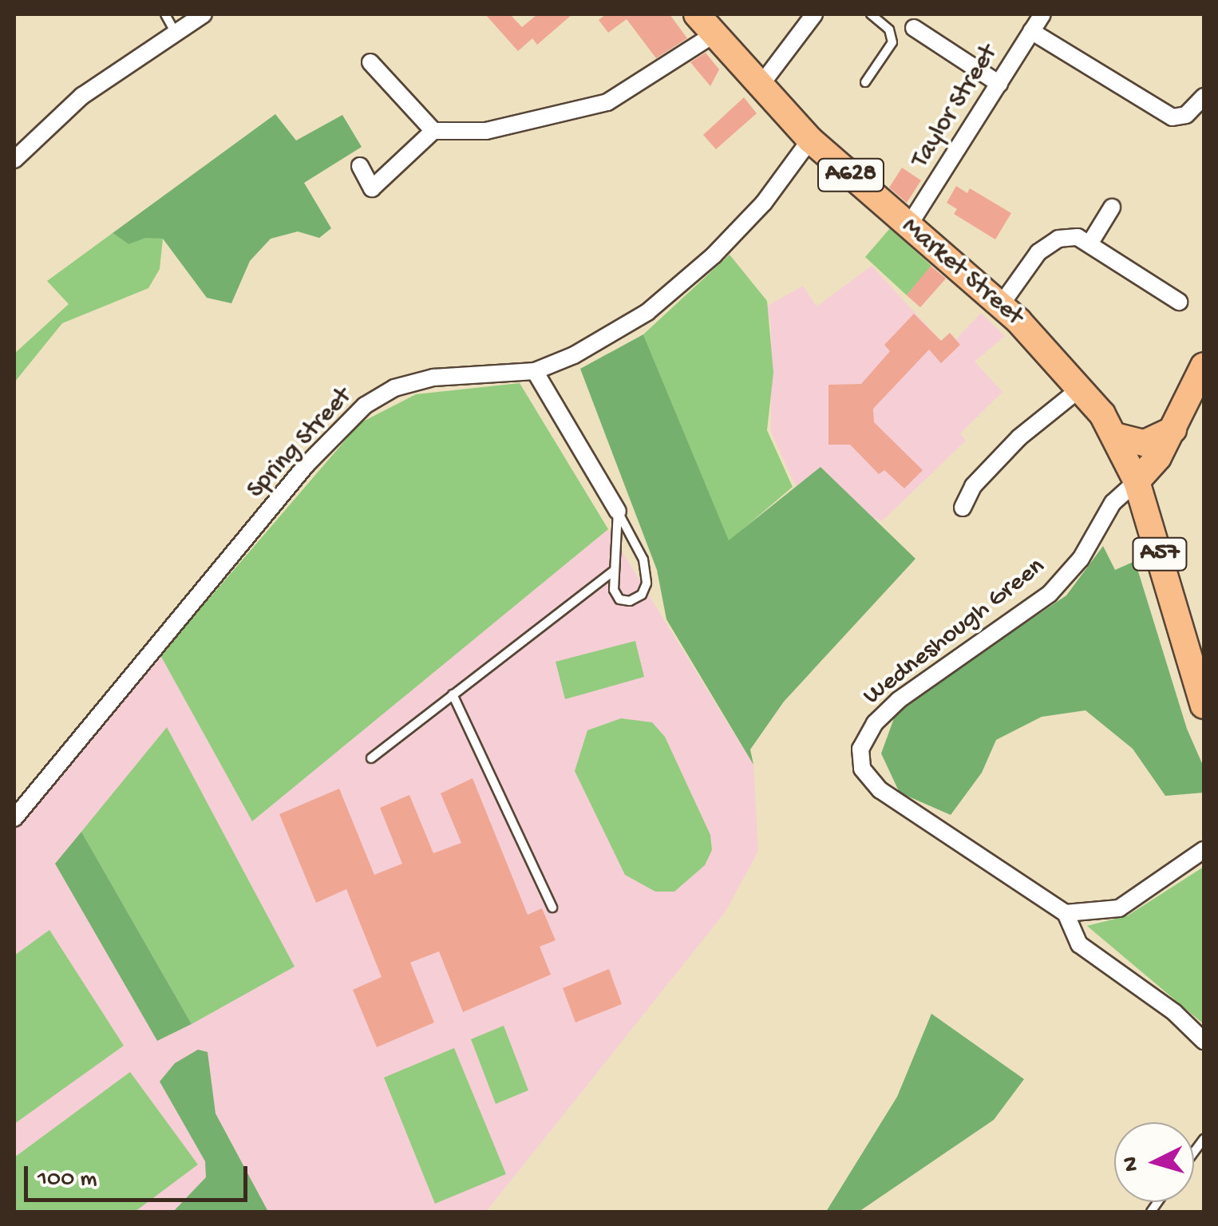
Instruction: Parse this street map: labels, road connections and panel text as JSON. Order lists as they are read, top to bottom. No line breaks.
{"streets":{"main road":["A628","Market Street","A57"],"street":["Taylor Street","Spring Street","Wedneshough Green"]},"crossings":[["Taylor Street","Market Street"],["Market Street","Spring Street"],["Market Street","A57"],["Market Street","Wedneshough Green"],["A57","Wedneshough Green"]],"scale_bar":"100 m","north":"left"}
